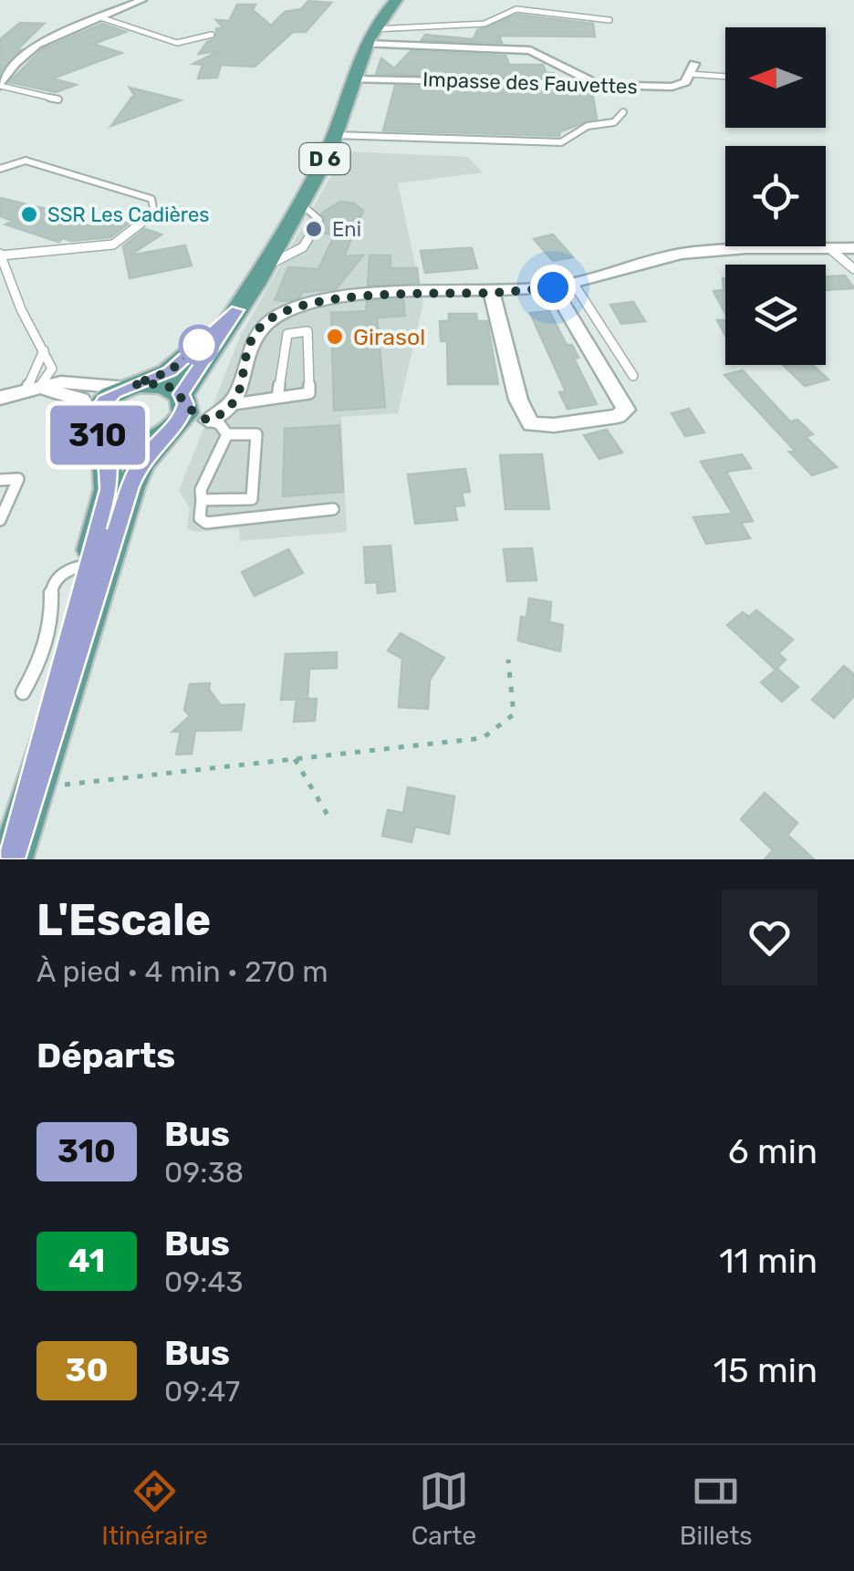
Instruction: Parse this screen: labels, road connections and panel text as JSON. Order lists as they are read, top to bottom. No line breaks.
{"streets":{"main road":["D 6"],"street":["Impasse des Fauvettes"]},"crossings":[["Impasse des Fauvettes","D 6"]],"places":["SSR Les Cadières","Eni","Girasol"],"lines":["bus line 310"],"north":"left","page":{"on_map":"310","heading":[["L'Escale","À pied · 4 min · 270 m"],"Départs"],"list":[{"mark":"310","name":"Bus","note":"09:38","value":"6 min"},{"mark":"41","name":"Bus","note":"09:43","value":"11 min"},{"mark":"30","name":"Bus","note":"09:47","value":"15 min"}],"tabs":["Itinéraire","Carte","Billets"]}}
